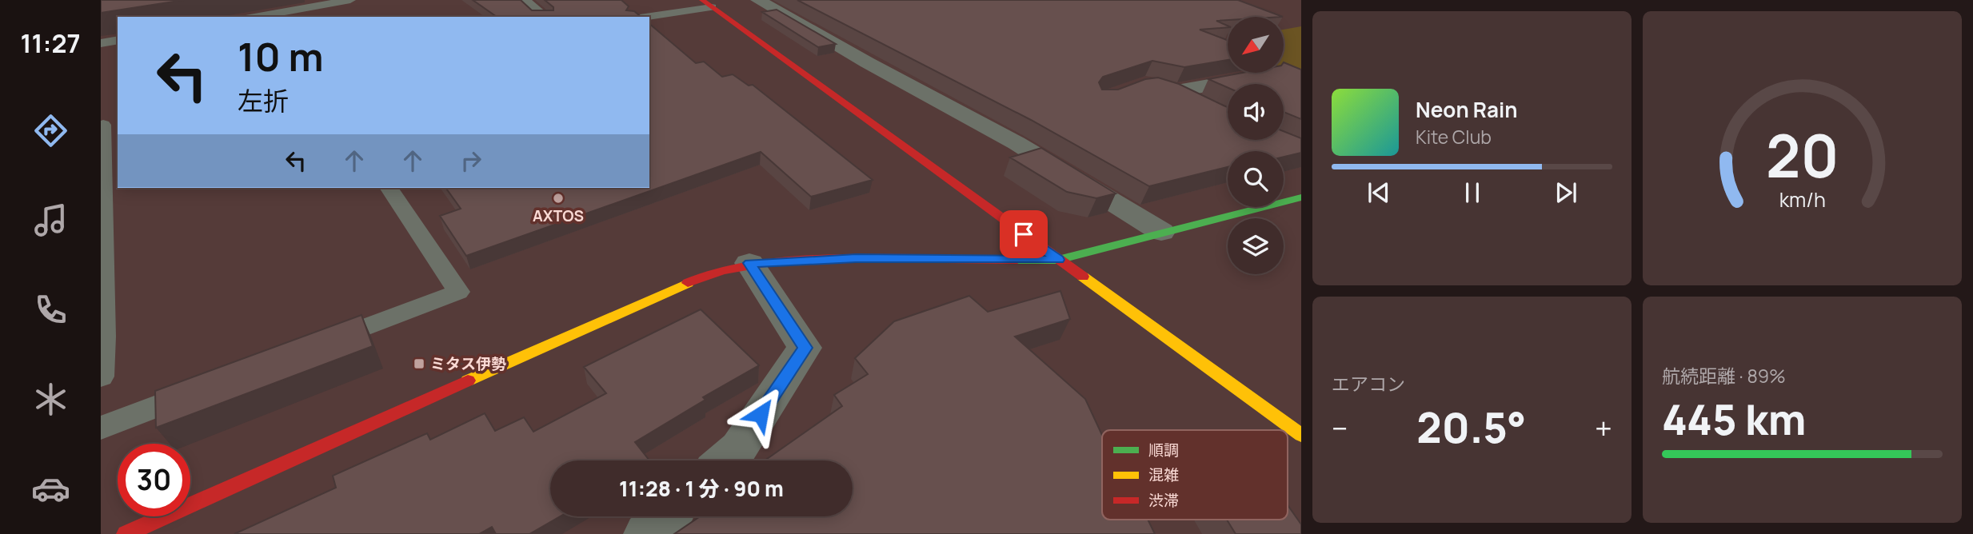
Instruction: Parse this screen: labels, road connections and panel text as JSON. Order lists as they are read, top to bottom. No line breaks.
{"places":{"other":["AXTOS"],"transit":["ミタス伊勢"]},"legend":["順調","混雑","渋滞"],"north":"bottom left","page":{"tabs":"11:27","turn":["10 m","左折"],"song":["Neon Rain","Kite Club"],"tile":["エアコン",["航続距離 · 89%","445 km"]],"heat":["−","20.5°","+"],"limit":"30","trip":"11:28 · 1 分 · 90 m","gauge":["20","km/h"]}}
